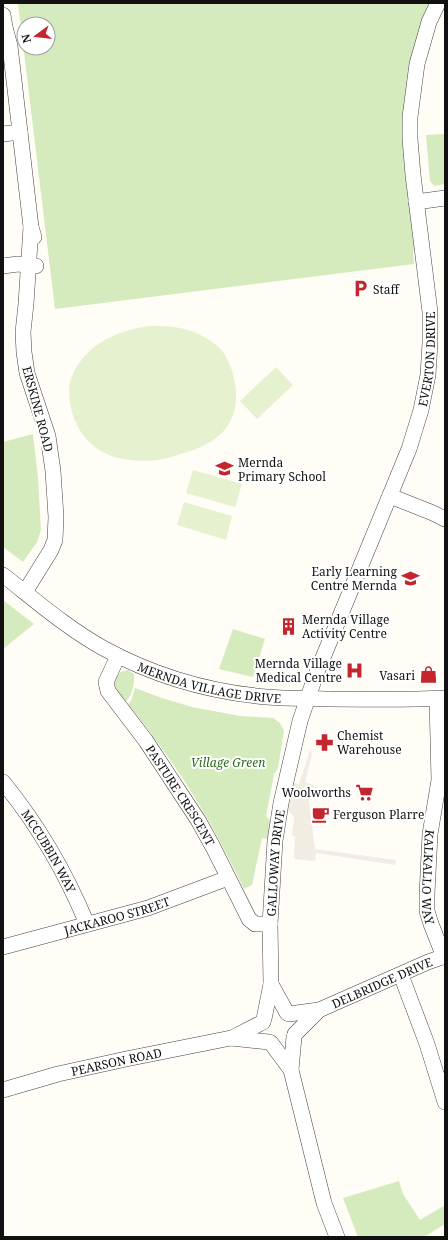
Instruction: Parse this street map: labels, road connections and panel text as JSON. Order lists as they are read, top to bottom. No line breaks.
{"streets":{"street":["EVERTON DRIVE","ERSKINE ROAD","MERNDA VILLAGE DRIVE","PASTURE CRESCENT","MCCUBBIN WAY","GALLOWAY DRIVE","KALKALLO WAY","JACKAROO STREET","DELBRIDGE DRIVE","PEARSON ROAD"]},"crossings":[["EVERTON DRIVE","MERNDA VILLAGE DRIVE"],["EVERTON DRIVE","GALLOWAY DRIVE"],["ERSKINE ROAD","MERNDA VILLAGE DRIVE"],["MERNDA VILLAGE DRIVE","PASTURE CRESCENT"],["MERNDA VILLAGE DRIVE","GALLOWAY DRIVE"],["MERNDA VILLAGE DRIVE","KALKALLO WAY"],["PASTURE CRESCENT","GALLOWAY DRIVE"],["PASTURE CRESCENT","JACKAROO STREET"],["MCCUBBIN WAY","JACKAROO STREET"],["GALLOWAY DRIVE","DELBRIDGE DRIVE"],["GALLOWAY DRIVE","PEARSON ROAD"],["KALKALLO WAY","DELBRIDGE DRIVE"],["DELBRIDGE DRIVE","PEARSON ROAD"]],"parks":["Village Green"],"places":{"parking":["Staff"],"school or university":["Mernda Primary School","Early Learning Centre Mernda"],"building":["Mernda Village Activity Centre"],"hospital":["Mernda Village Medical Centre"],"shop":["Vasari"],"pharmacy":["Chemist Warehouse"],"supermarket":["Woolworths"],"cafe":["Ferguson Plarre"]},"north":"left"}
